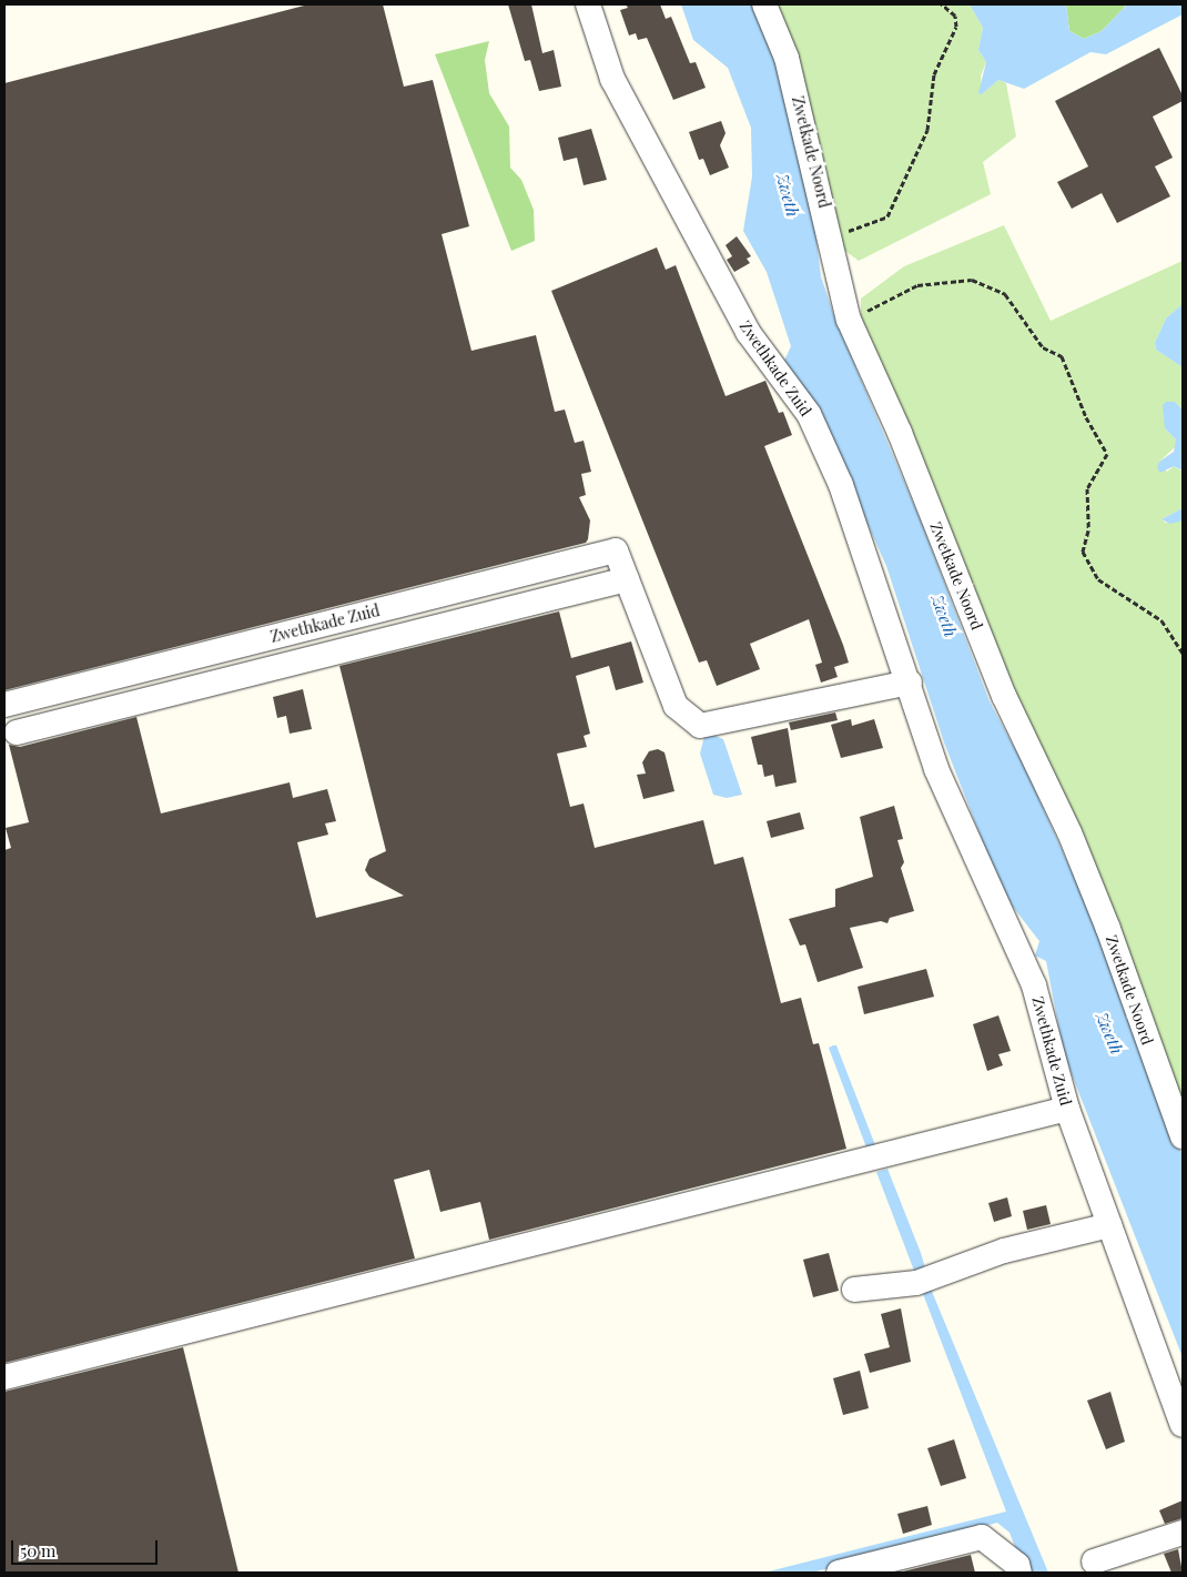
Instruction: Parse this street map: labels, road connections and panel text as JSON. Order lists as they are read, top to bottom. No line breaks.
{"streets":{"street":["Zwetkade Noord","Zwethkade Zuid"]},"water":["Zweth"],"scale_bar":"50 m"}
